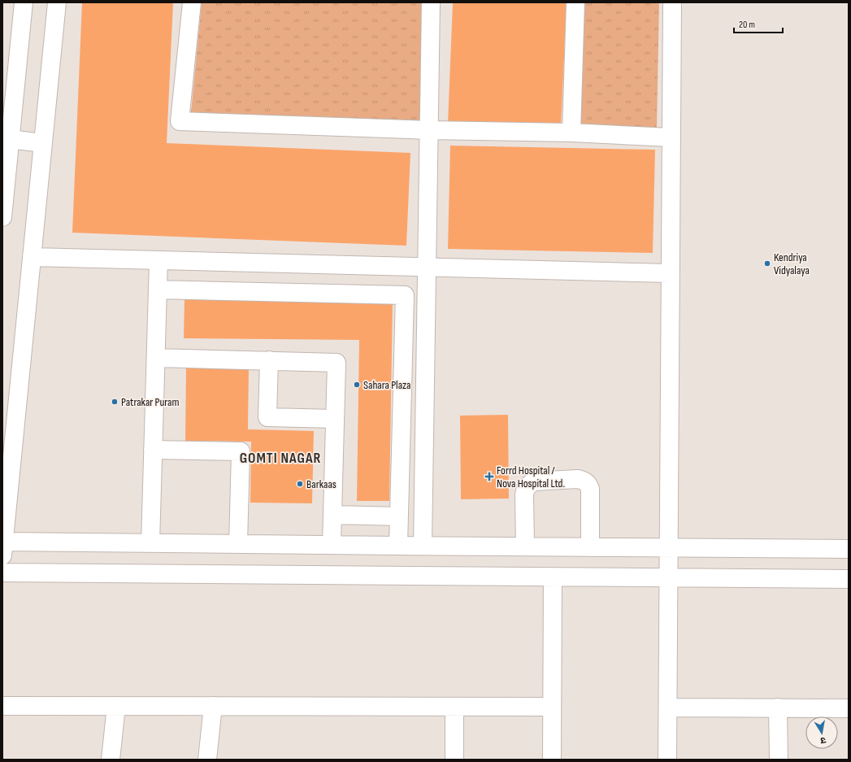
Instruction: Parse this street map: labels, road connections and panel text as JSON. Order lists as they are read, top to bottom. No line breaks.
{"districts":["GOMTI NAGAR"],"places":{"other":["Kendriya Vidyalaya","Sahara Plaza","Patrakar Puram","Barkaas"],"health":["Forrd Hospital / Nova Hospital Ltd."]},"scale_bar":"20 m","north":"bottom"}
